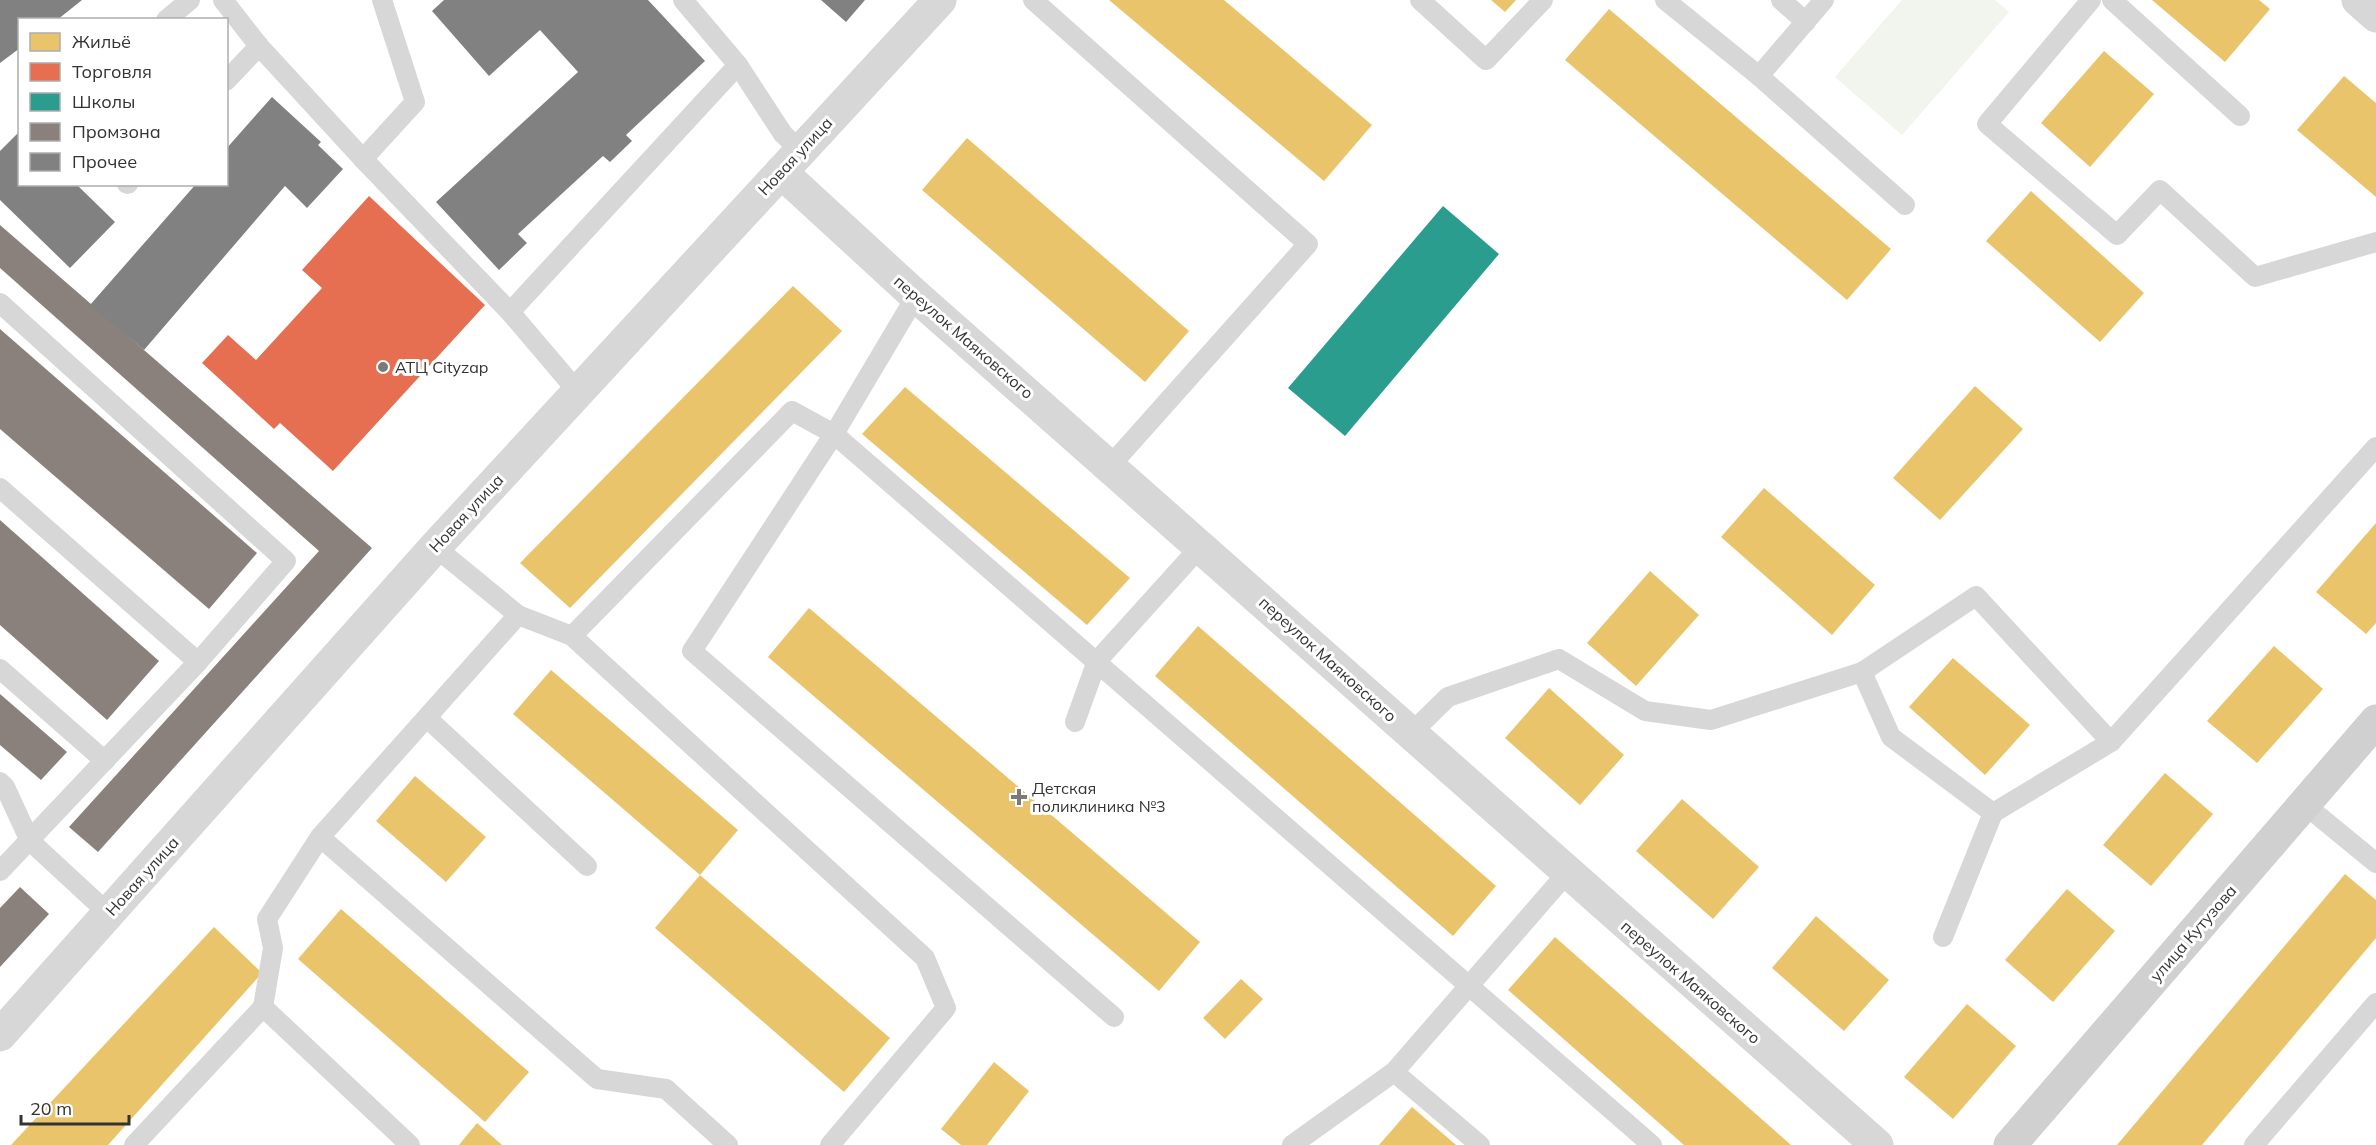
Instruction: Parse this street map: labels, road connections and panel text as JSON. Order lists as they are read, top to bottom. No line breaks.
{"streets":{"street":["Новая улица","переулок Маяковского","улица Кутузова"]},"crossings":[["Новая улица","переулок Маяковского"]],"places":{"other":["АТЦ Cityzap"],"health":["Детская поликлиника №3"]},"legend":["Жильё","Торговля","Школы","Промзона","Прочее"],"scale_bar":"20 m"}
